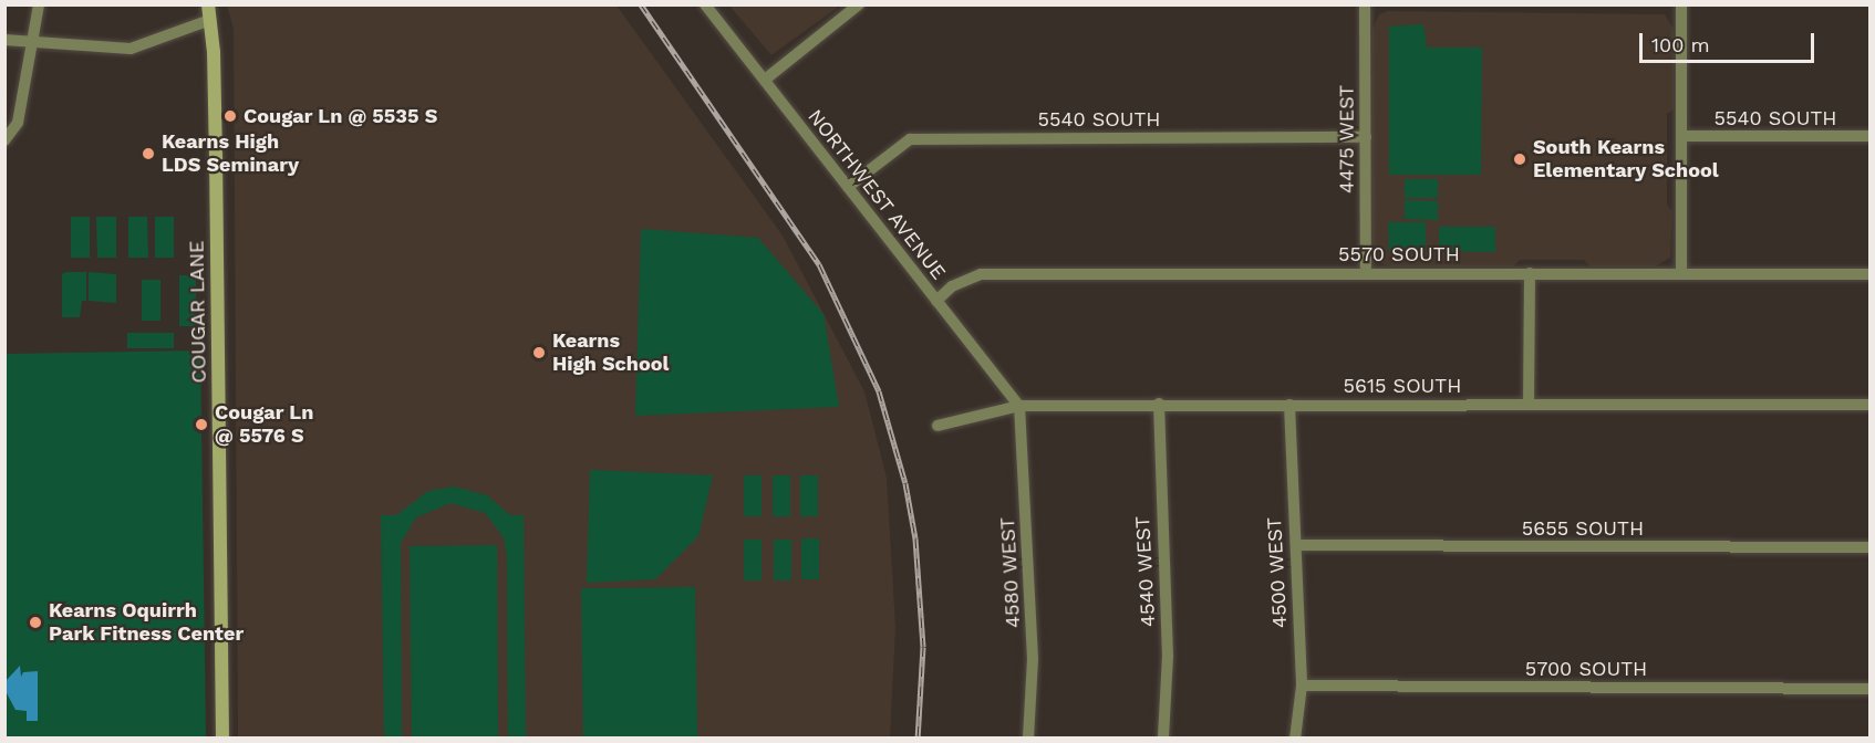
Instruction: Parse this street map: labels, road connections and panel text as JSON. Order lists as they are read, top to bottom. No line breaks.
{"streets":{"main road":["COUGAR LANE"],"street":["5540 SOUTH","4475 WEST","NORTHWEST AVENUE","5570 SOUTH","5615 SOUTH","5655 SOUTH","4540 WEST","4580 WEST","4500 WEST","5700 SOUTH"]},"crossings":[["5540 SOUTH","4475 WEST"],["5540 SOUTH","NORTHWEST AVENUE"],["4475 WEST","5570 SOUTH"],["NORTHWEST AVENUE","5570 SOUTH"],["NORTHWEST AVENUE","5615 SOUTH"],["NORTHWEST AVENUE","4580 WEST"],["5615 SOUTH","4540 WEST"],["5615 SOUTH","4580 WEST"],["5615 SOUTH","4500 WEST"],["5655 SOUTH","4500 WEST"],["4500 WEST","5700 SOUTH"]],"places":["Cougar Ln @ 5535 S","Kearns High LDS Seminary","South Kearns Elementary School","Kearns High School","Cougar Ln @ 5576 S","Kearns Oquirrh Park Fitness Center"],"scale_bar":"100 m"}
